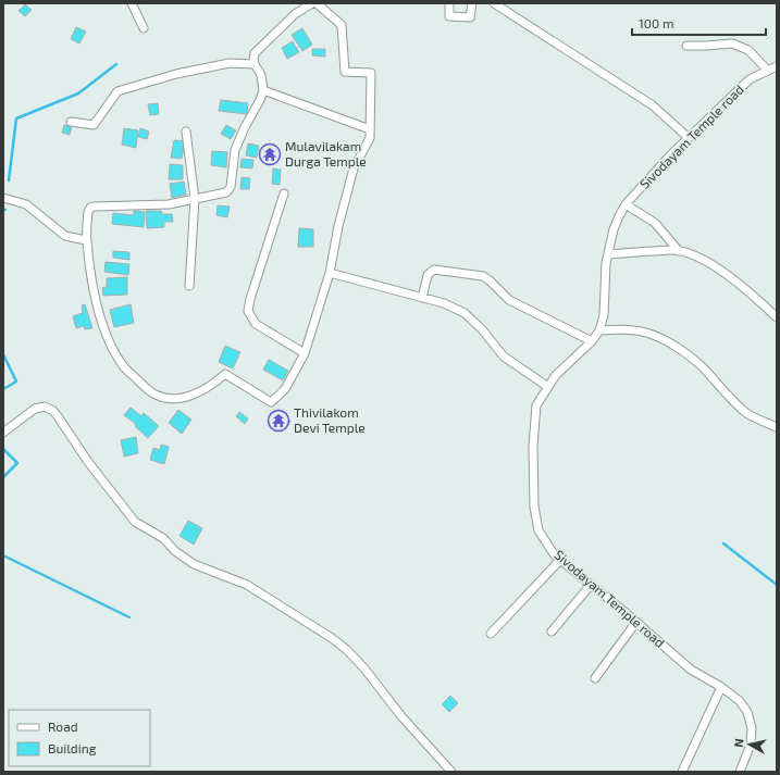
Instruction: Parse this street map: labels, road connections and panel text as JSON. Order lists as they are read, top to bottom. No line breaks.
{"streets":{"street":["Sivodayam Temple road"]},"places":{"temple":["Mulavilakam Durga Temple","Thivilakom Devi Temple"]},"legend":["Road","Building"],"scale_bar":"100 m","north":"left"}
